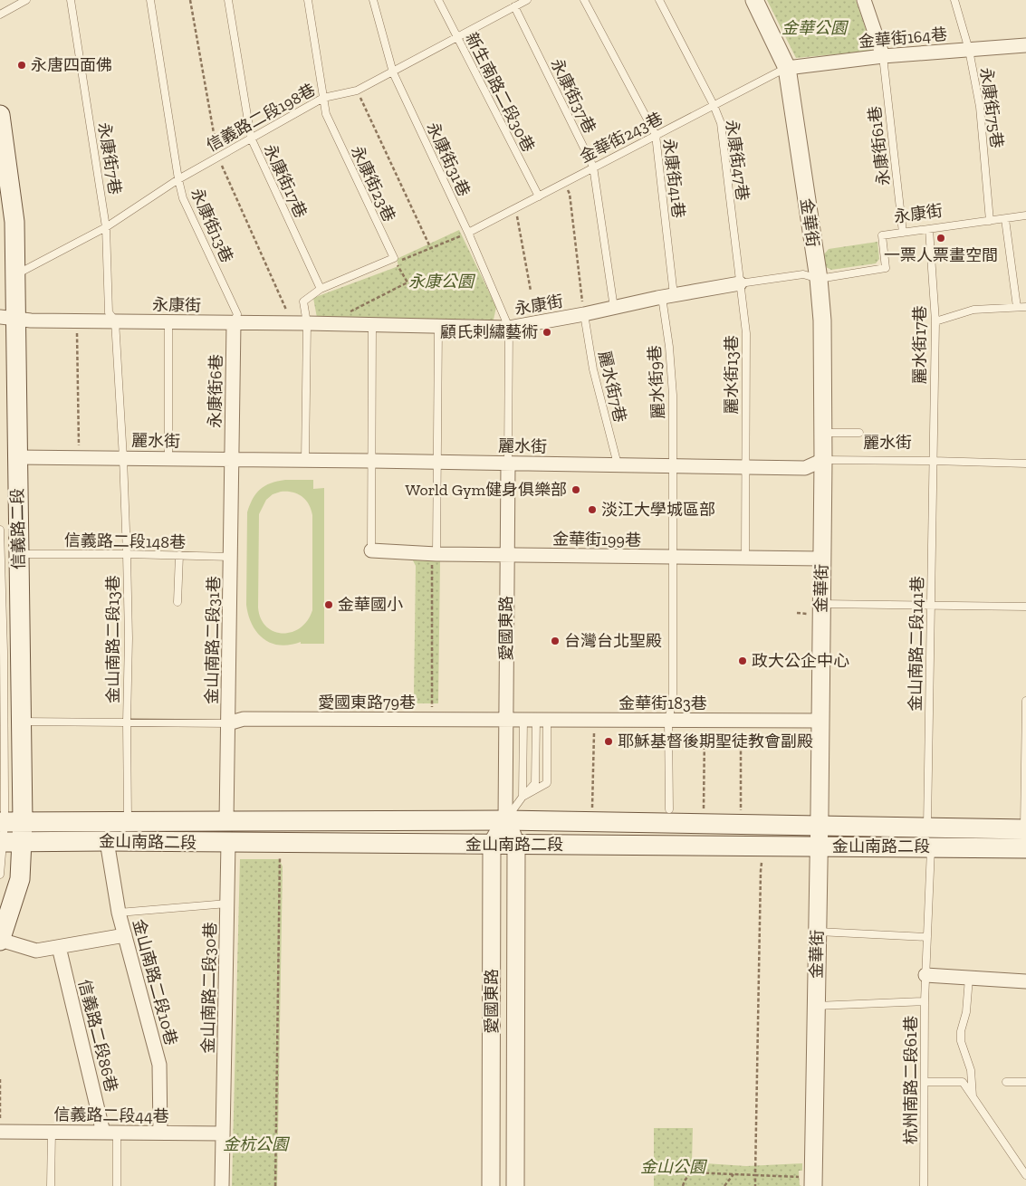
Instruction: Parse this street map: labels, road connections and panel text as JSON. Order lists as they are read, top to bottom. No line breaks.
{"streets":{"main road":["信義路二段","金山南路二段"],"street":["金華街164巷","永康街","金華街","永康街6巷","麗水街","金華街199巷","愛國東路","金山南路二段31巷","愛國東路79巷","金華街183巷","金山南路二段10巷","金山南路二段30巷","信義路二段86巷","信義路二段44巷"],"lane":["新生南路二段30巷","永康街37巷","永康街75巷","信義路二段198巷","金華街243巷","永康街61巷","永康街7巷","永康街31巷","永康街47巷","永康街41巷","永康街17巷","永康街23巷","永康街13巷","麗水街17巷","麗水街13巷","麗水街9巷","麗水街7巷","信義路二段148巷","金山南路二段13巷","金山南路二段141巷","杭州南路二段61巷"]},"crossings":[["金華街164巷","永康街75巷"],["金華街164巷","金華街243巷"],["金華街164巷","永康街61巷"],["金華街164巷","金華街"],["新生南路二段30巷","信義路二段198巷"],["新生南路二段30巷","金華街243巷"],["永康街37巷","信義路二段198巷"],["永康街37巷","金華街243巷"],["永康街37巷","永康街"],["永康街75巷","永康街"],["信義路二段198巷","永康街7巷"],["信義路二段198巷","永康街31巷"],["信義路二段198巷","永康街17巷"],["信義路二段198巷","永康街23巷"],["信義路二段198巷","永康街13巷"],["信義路二段198巷","信義路二段"],["金華街243巷","永康街31巷"],["金華街243巷","永康街47巷"],["金華街243巷","永康街41巷"],["金華街243巷","金華街"],["永康街61巷","永康街"],["永康街7巷","永康街"],["永康街7巷","金山南路二段13巷"],["永康街31巷","永康街"],["永康街47巷","永康街"],["永康街47巷","麗水街13巷"],["永康街41巷","永康街"],["永康街41巷","麗水街9巷"],["永康街","金華街"],["永康街","永康街13巷"],["永康街","麗水街17巷"],["永康街","麗水街13巷"],["永康街","麗水街9巷"],["永康街","麗水街7巷"],["永康街","永康街6巷"],["永康街","信義路二段"],["永康街","金山南路二段13巷"],["金華街","麗水街"],["金華街","金華街199巷"],["金華街","金華街183巷"],["金華街","金山南路二段"],["永康街13巷","永康街6巷"],["麗水街17巷","麗水街"],["麗水街17巷","金山南路二段141巷"],["麗水街13巷","麗水街"],["麗水街13巷","金華街199巷"],["麗水街9巷","麗水街"],["麗水街9巷","金華街199巷"],["麗水街9巷","金華街183巷"],["麗水街7巷","麗水街"],["永康街6巷","麗水街"],["永康街6巷","金山南路二段31巷"],["麗水街","信義路二段"],["麗水街","愛國東路"],["麗水街","金山南路二段13巷"],["麗水街","金山南路二段31巷"],["麗水街","金山南路二段141巷"],["信義路二段","信義路二段148巷"],["信義路二段","金山南路二段"],["金華街199巷","愛國東路"],["信義路二段148巷","金山南路二段13巷"],["信義路二段148巷","金山南路二段31巷"],["愛國東路","愛國東路79巷"],["愛國東路","金華街183巷"],["愛國東路","金山南路二段"],["金山南路二段13巷","金山南路二段"],["金山南路二段31巷","愛國東路79巷"],["金山南路二段31巷","金山南路二段"],["金山南路二段141巷","金山南路二段"],["愛國東路79巷","金華街183巷"],["金山南路二段","金山南路二段10巷"],["金山南路二段","金山南路二段30巷"],["金山南路二段","杭州南路二段61巷"],["金山南路二段10巷","信義路二段44巷"],["金山南路二段30巷","信義路二段44巷"],["信義路二段86巷","信義路二段44巷"]],"parks":["金華公園","永康公園","金杭公園","金山公園"],"places":["永唐四面佛","一票人票畫空間","顧氏剌繡藝術","World Gym健身俱樂部","淡江大學城區部","金華國小","台灣台北聖殿","政大公企中心","耶穌基督後期聖徒教會副殿"]}
